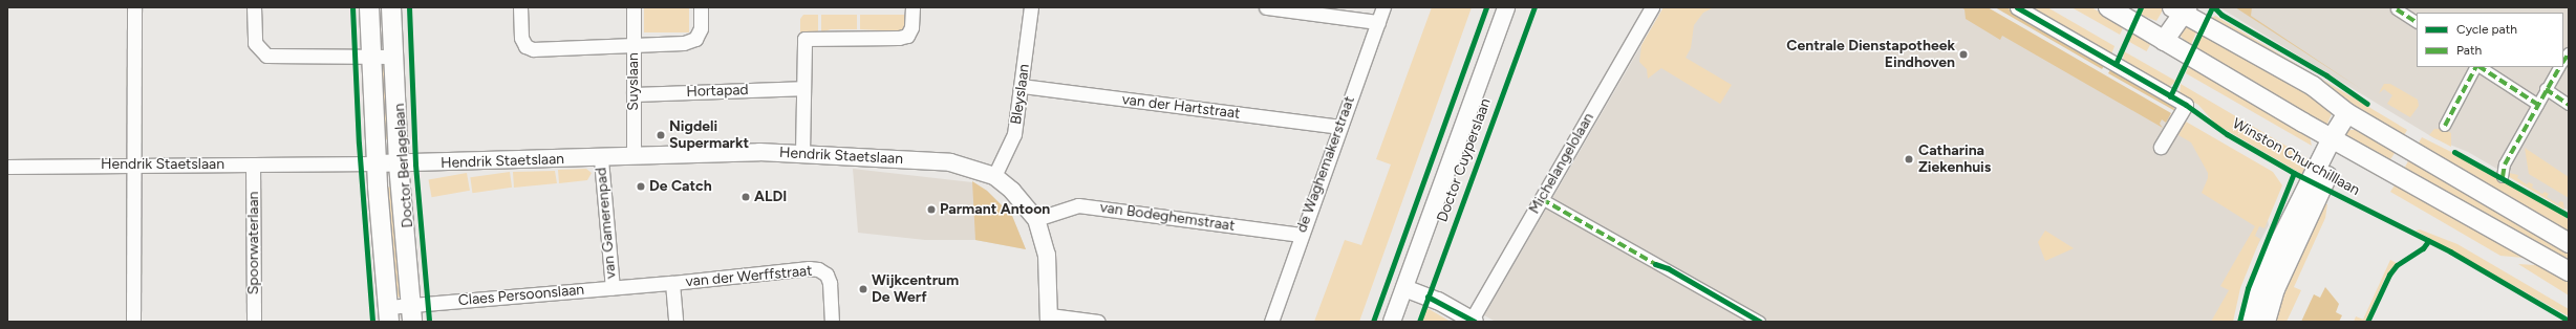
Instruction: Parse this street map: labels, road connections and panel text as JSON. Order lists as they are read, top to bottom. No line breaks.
{"streets":{"main road":["Doctor Berlagelaan"],"street":["Suyslaan","Hortapad","Bleyslaan","van der Hartstraat","Hendrik Staetslaan","Doctor Cuyperslaan","Michelangelolaan","de Waghemakerstraat","van Bodeghemstraat","van Gamerenpad","Spoorwaterlaan","van der Werffstraat","Claes Persoonslaan"],"cycle path":["Winston Churchilllaan"]},"crossings":[["Suyslaan","Hortapad"],["Suyslaan","Hendrik Staetslaan"],["Bleyslaan","van der Hartstraat"],["Bleyslaan","Hendrik Staetslaan"],["van der Hartstraat","de Waghemakerstraat"],["Hendrik Staetslaan","Doctor Berlagelaan"],["Hendrik Staetslaan","van Gamerenpad"],["Hendrik Staetslaan","Spoorwaterlaan"],["Doctor Cuyperslaan","Michelangelolaan"],["de Waghemakerstraat","van Bodeghemstraat"],["Doctor Berlagelaan","Claes Persoonslaan"],["van Gamerenpad","Claes Persoonslaan"],["van der Werffstraat","Claes Persoonslaan"]],"places":["Centrale Dienstapotheek Eindhoven","Nigdeli Supermarkt","Catharina Ziekenhuis","De Catch","ALDI","Parmant Antoon","Wijkcentrum De Werf"],"legend":["Cycle path","Path"]}
